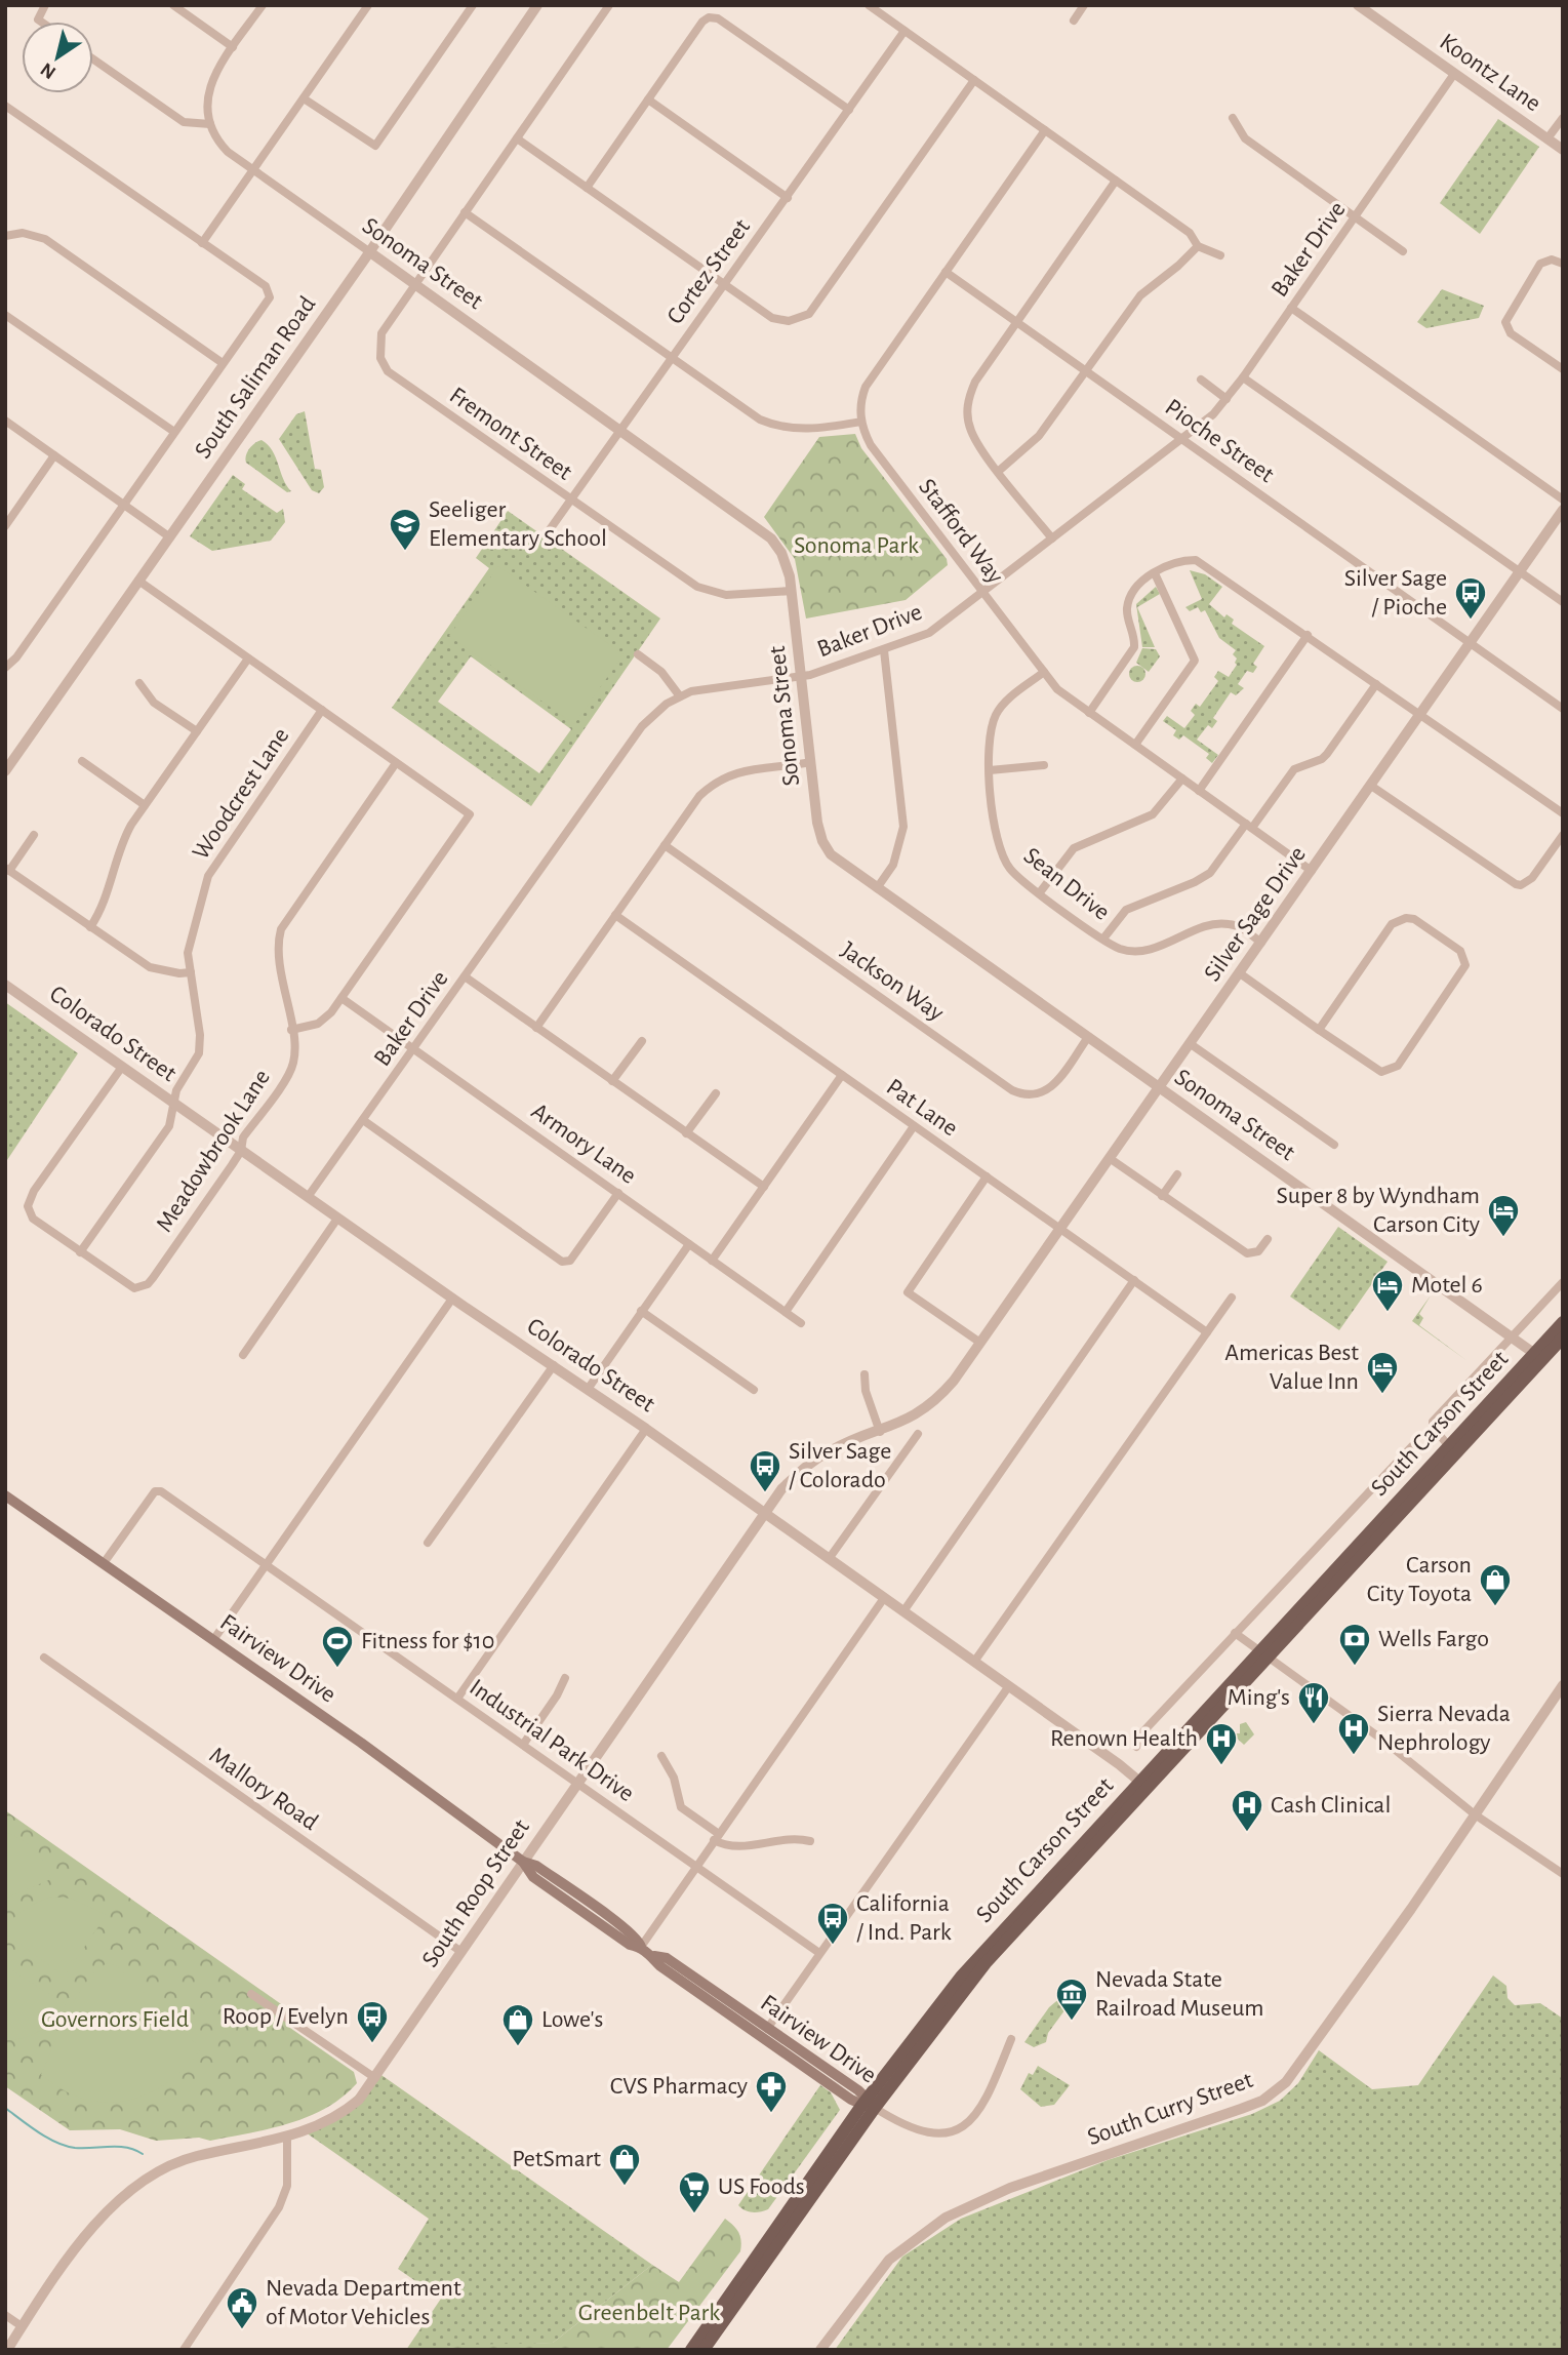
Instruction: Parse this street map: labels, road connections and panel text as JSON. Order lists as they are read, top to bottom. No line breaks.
{"streets":{"main road":["South Carson Street","Fairview Drive"],"street":["Koontz Lane","Baker Drive","Sonoma Street","Cortez Street","South Saliman Road","Fremont Street","Pioche Street","Stafford Way","Woodcrest Lane","Sean Drive","Silver Sage Drive","Jackson Way","Colorado Street","Pat Lane","Armory Lane","Meadowbrook Lane","Industrial Park Drive","Mallory Road","South Roop Street","South Curry Street"]},"crossings":[["Koontz Lane","Baker Drive"],["Baker Drive","Sonoma Street"],["Baker Drive","Pioche Street"],["Baker Drive","Stafford Way"],["Baker Drive","Colorado Street"],["Baker Drive","Armory Lane"],["Sonoma Street","Cortez Street"],["Sonoma Street","South Saliman Road"],["Sonoma Street","Fremont Street"],["Sonoma Street","Silver Sage Drive"],["Sonoma Street","Jackson Way"],["Sonoma Street","South Carson Street"],["Cortez Street","Fremont Street"],["Pioche Street","Silver Sage Drive"],["Stafford Way","Sean Drive"],["Stafford Way","Silver Sage Drive"],["Woodcrest Lane","Colorado Street"],["Woodcrest Lane","Meadowbrook Lane"],["Sean Drive","Silver Sage Drive"],["Silver Sage Drive","Pat Lane"],["Silver Sage Drive","South Roop Street"],["Colorado Street","Meadowbrook Lane"],["Colorado Street","South Carson Street"],["Colorado Street","South Roop Street"],["South Carson Street","Fairview Drive"],["Fairview Drive","Industrial Park Drive"],["Fairview Drive","South Roop Street"],["Industrial Park Drive","South Roop Street"],["Mallory Road","South Roop Street"]],"parks":["Sonoma Park","Governors Field","Greenbelt Park"],"places":{"school or university":["Seeliger Elementary School"],"bus stop":["Silver Sage / Pioche","Silver Sage / Colorado","California / Ind. Park","Roop / Evelyn"],"hotel":["Super 8 by Wyndham Carson City","Motel 6","Americas Best Value Inn"],"shop":["Carson City Toyota","Lowe's","PetSmart"],"bank":["Wells Fargo"],"sports":["Fitness for $10"],"restaurant":["Ming's"],"hospital":["Sierra Nevada Nephrology","Renown Health","Cash Clinical"],"museum":["Nevada State Railroad Museum"],"pharmacy":["CVS Pharmacy"],"supermarket":["US Foods"],"public building":["Nevada Department of Motor Vehicles"]},"north":"bottom left"}
